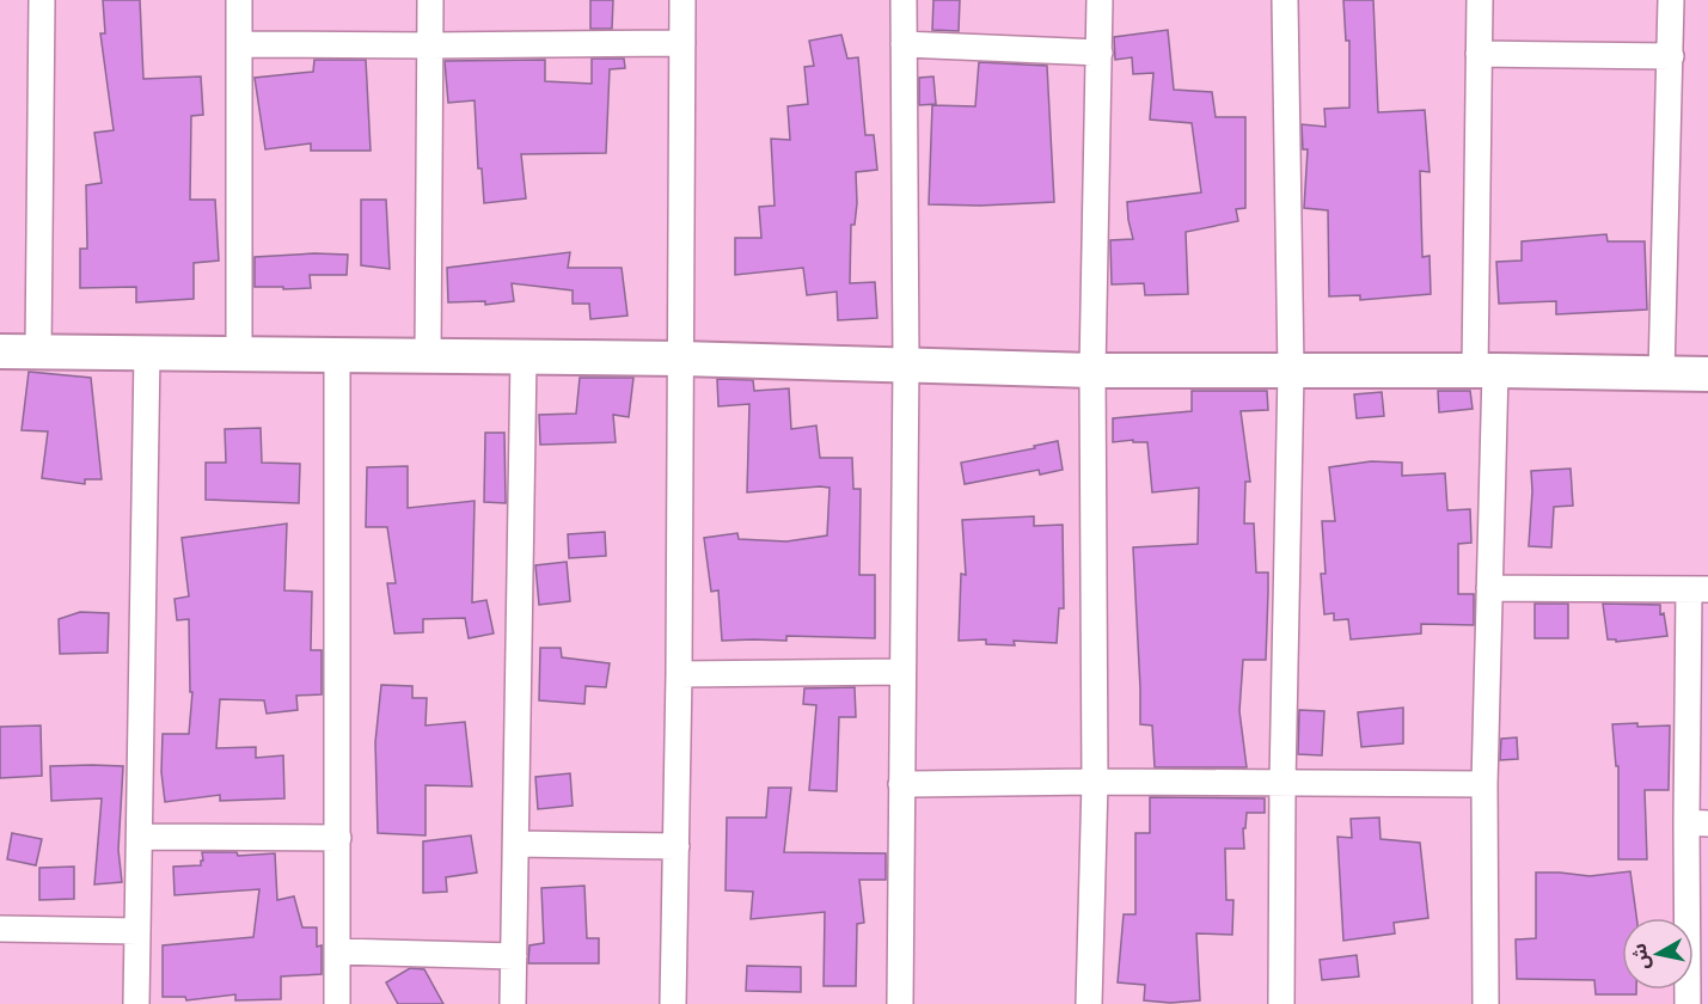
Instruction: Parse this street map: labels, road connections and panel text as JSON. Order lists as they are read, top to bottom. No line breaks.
{"north":"left"}
